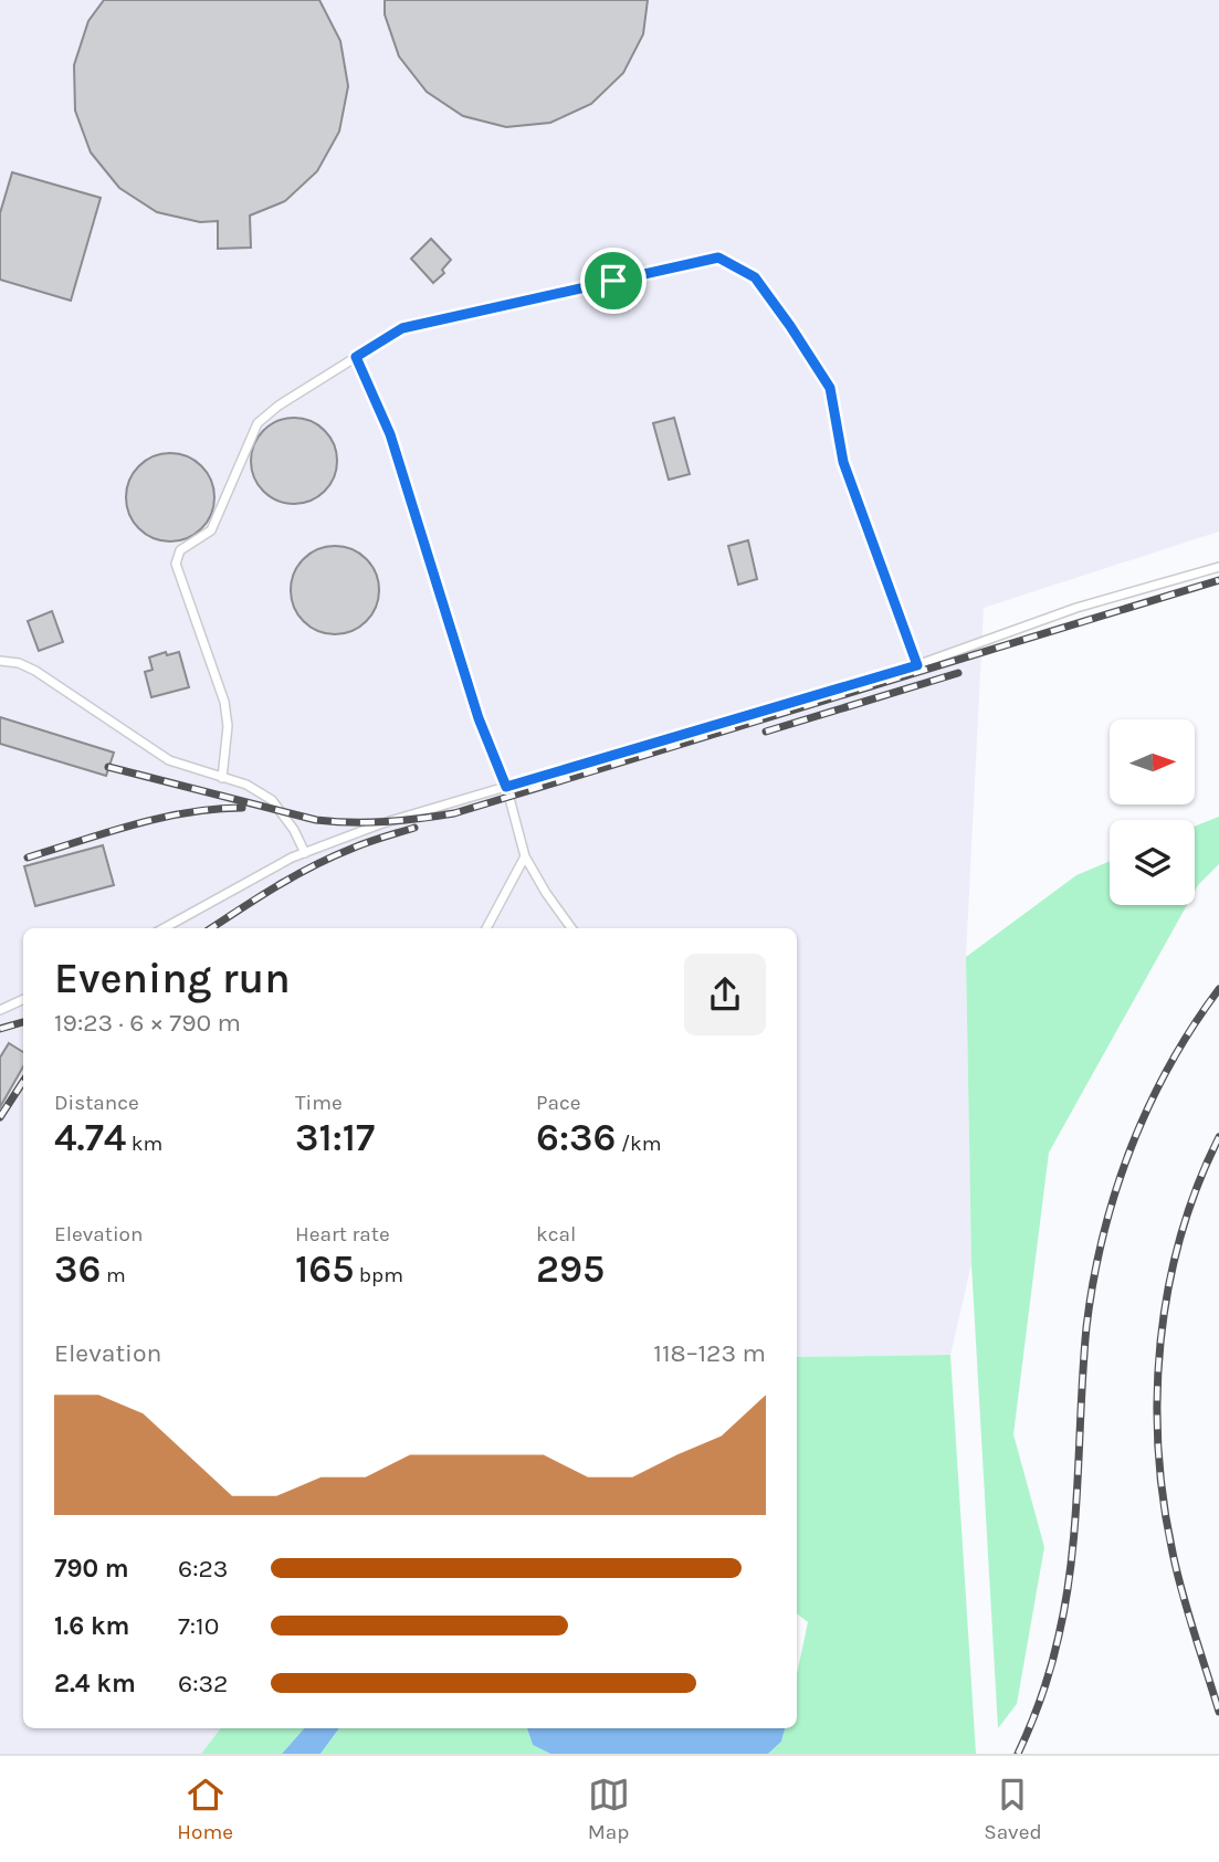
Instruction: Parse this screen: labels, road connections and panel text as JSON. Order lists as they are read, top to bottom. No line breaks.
{"north":"right","page":{"heading":["Evening run","19:23 · 6 × 790 m"],"stats":[["Distance","4.74 km"],["Time","31:17"],["Pace","6:36 /km"],["Elevation","36 m"],["Heart rate","165 bpm"],["kcal","295"]],"chart":["Elevation","118–123 m"],"list":[{"name":"790 m","note":"6:23"},{"name":"1.6 km","note":"7:10"},{"name":"2.4 km","note":"6:32"}],"tabs":["Home","Map","Saved"]}}
